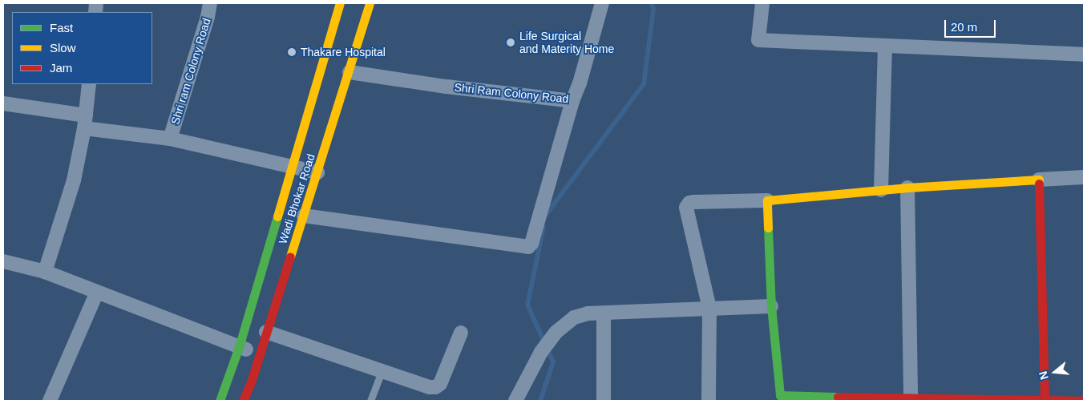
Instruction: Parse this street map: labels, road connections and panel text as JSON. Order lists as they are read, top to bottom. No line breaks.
{"streets":{"street":["Shri ram Colony Road","Shri Ram Colony Road","Wadi Bhokar Road"]},"crossings":[["Shri ram Colony Road","Shri Ram Colony Road"],["Shri Ram Colony Road","Wadi Bhokar Road"]],"places":["Life Surgical and Materity Home","Thakare Hospital"],"legend":["Fast","Slow","Jam"],"scale_bar":"20 m","north":"left"}
